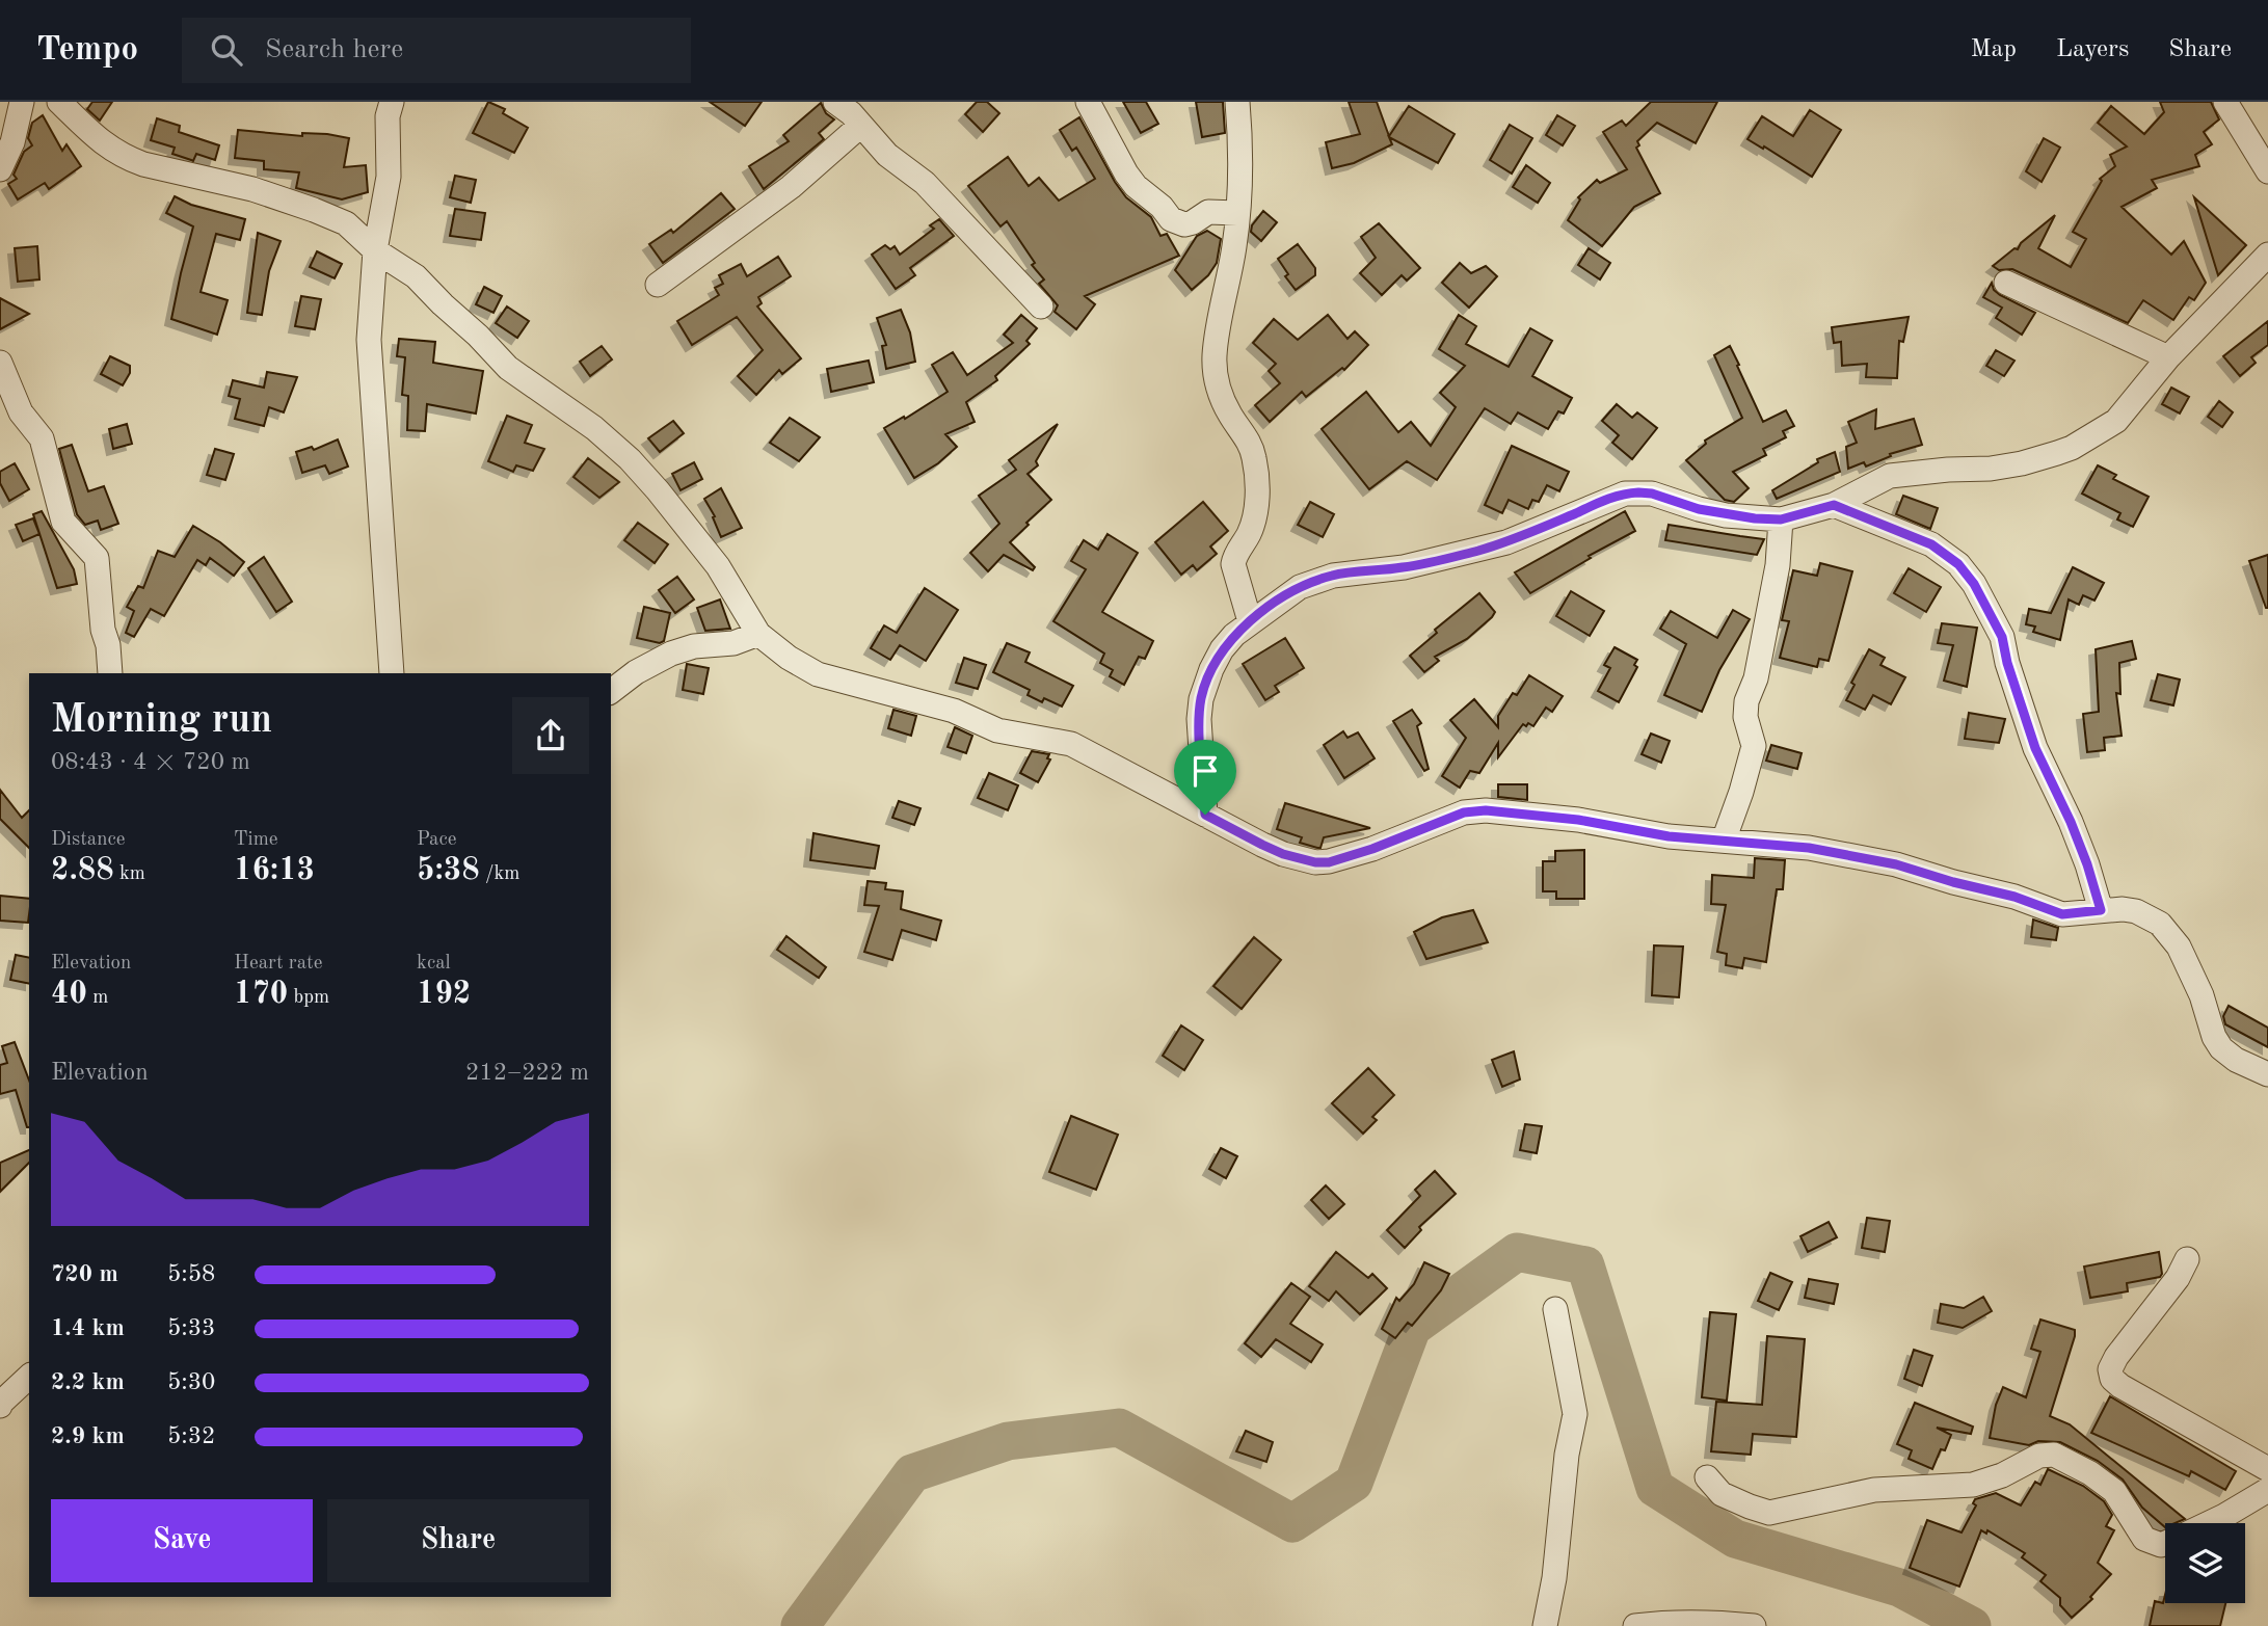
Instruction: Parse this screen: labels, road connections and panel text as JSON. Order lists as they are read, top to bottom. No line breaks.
{"page":{"header":"Tempo","search":"Search here","nav":["Map","Layers","Share"],"heading":["Morning run","08:43 · 4 × 720 m"],"stats":[["Distance","2.88 km"],["Time","16:13"],["Pace","5:38 /km"],["Elevation","40 m"],["Heart rate","170 bpm"],["kcal","192"]],"chart":["Elevation","212–222 m"],"list":[{"name":"720 m","note":"5:58"},{"name":"1.4 km","note":"5:33"},{"name":"2.2 km","note":"5:30"},{"name":"2.9 km","note":"5:32"}],"buttons":["Save","Share"]}}
